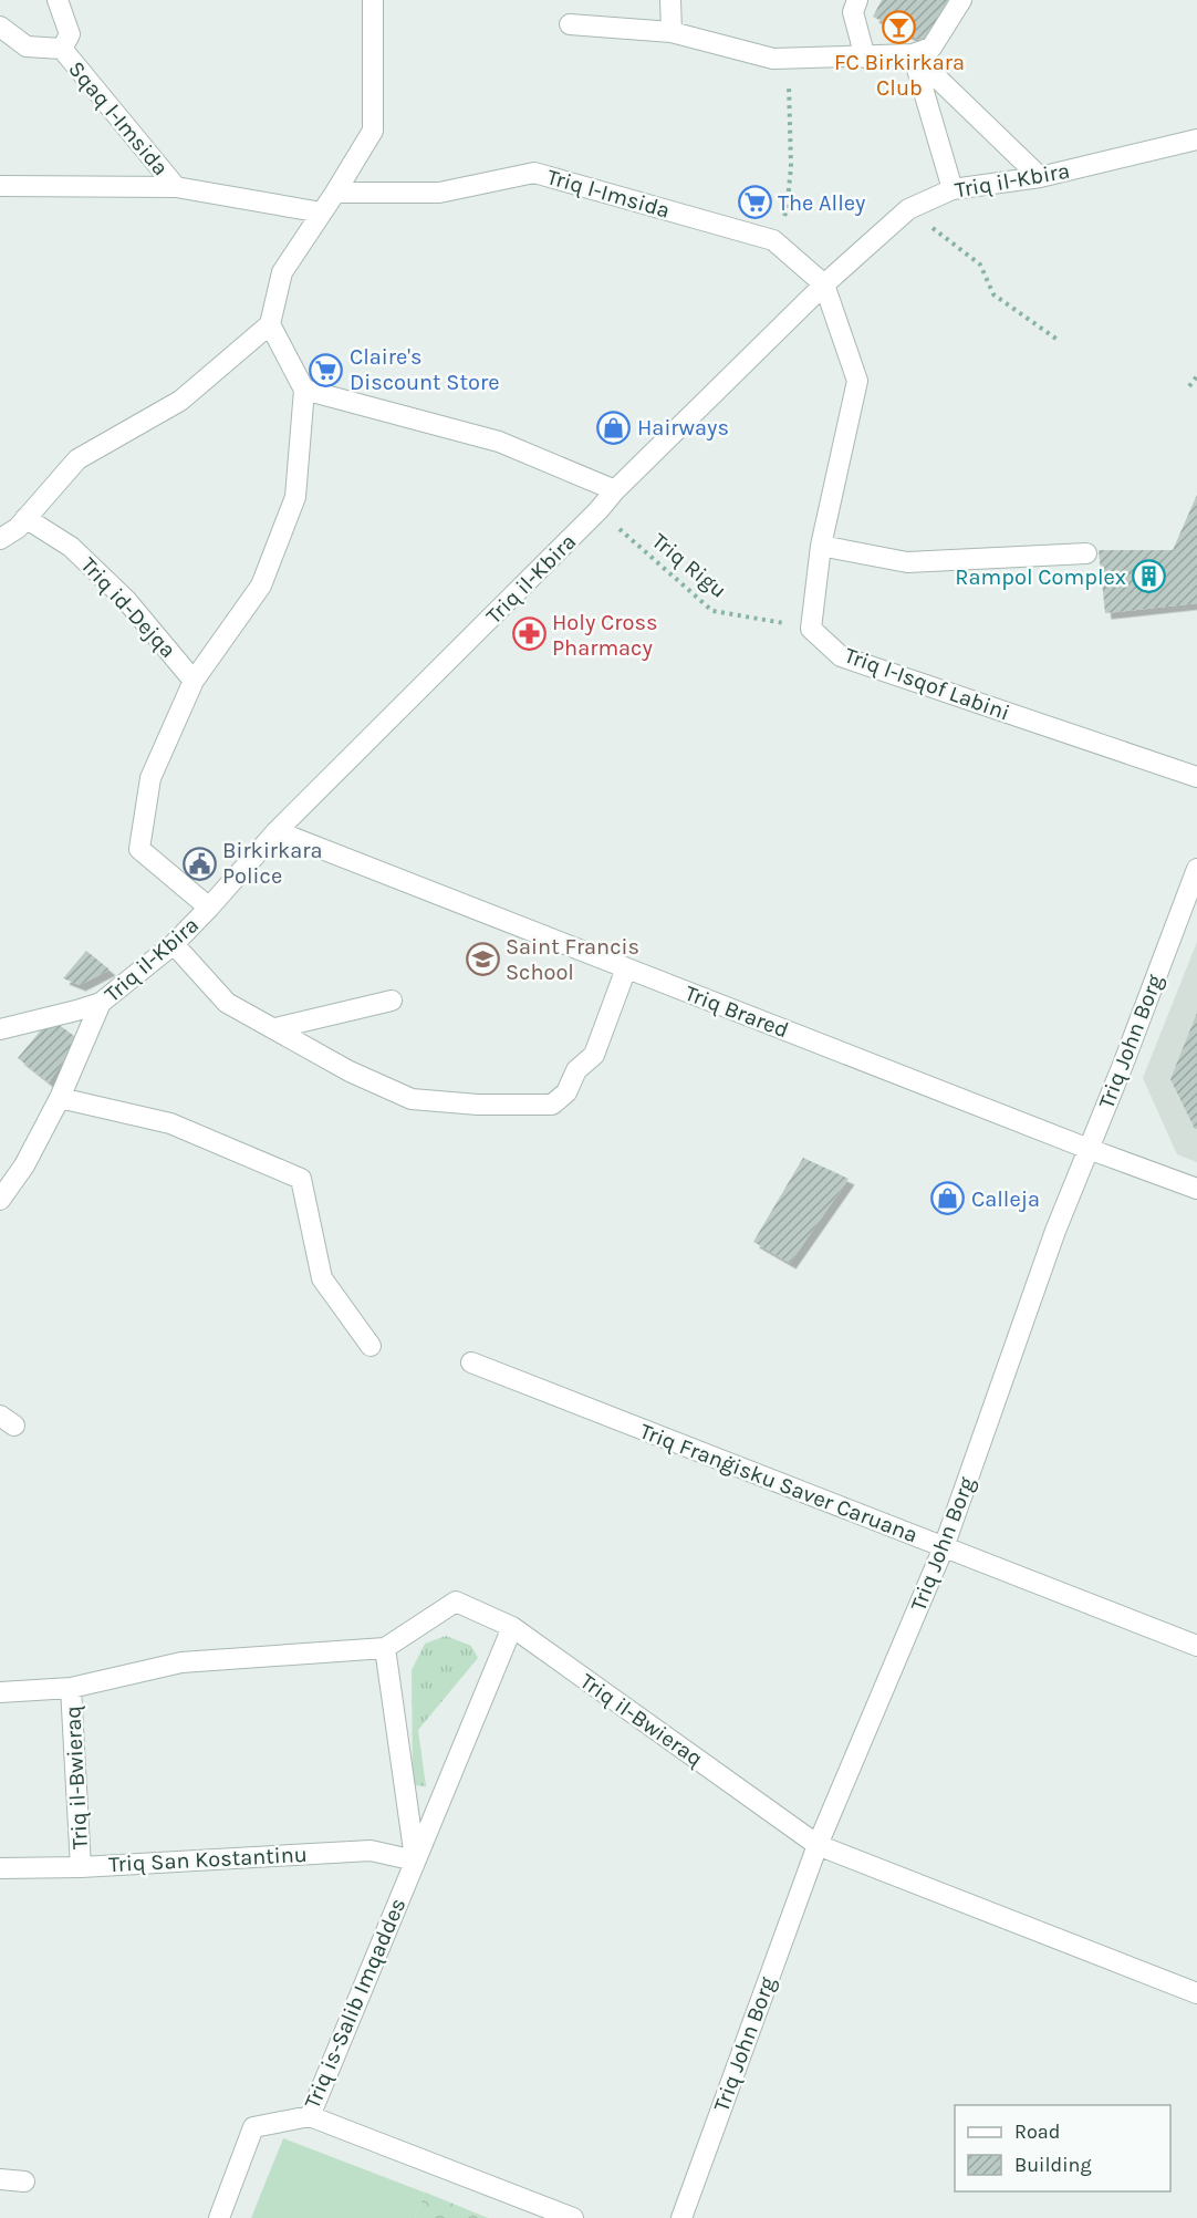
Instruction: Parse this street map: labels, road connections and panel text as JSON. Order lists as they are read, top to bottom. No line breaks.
{"streets":{"street":["Sqaq l-Imsida","Triq il-Kbira","Triq l-Imsida","Triq id-Dejqa","Triq l-Isqof Labini","Triq Brared","Triq John Borg","Triq Franġisku Saver Caruana","Triq il-Bwieraq","Triq San Kostantinu","Triq is-Salib Imqaddes"],"path":["Triq Rigu"]},"crossings":[["Triq il-Kbira","Triq l-Imsida"],["Triq il-Kbira","Triq Rigu"],["Triq il-Kbira","Triq Brared"],["Triq Rigu","Triq l-Isqof Labini"],["Triq Brared","Triq John Borg"],["Triq John Borg","Triq Franġisku Saver Caruana"],["Triq John Borg","Triq il-Bwieraq"],["Triq il-Bwieraq","Triq San Kostantinu"],["Triq il-Bwieraq","Triq is-Salib Imqaddes"],["Triq San Kostantinu","Triq is-Salib Imqaddes"]],"places":{"bar":["FC Birkirkara Club"],"supermarket":["The Alley","Claire's Discount Store"],"shop":["Hairways","Calleja"],"building":["Rampol Complex"],"pharmacy":["Holy Cross Pharmacy"],"public building":["Birkirkara Police"],"school or university":["Saint Francis School"]},"legend":["Road","Building"]}
